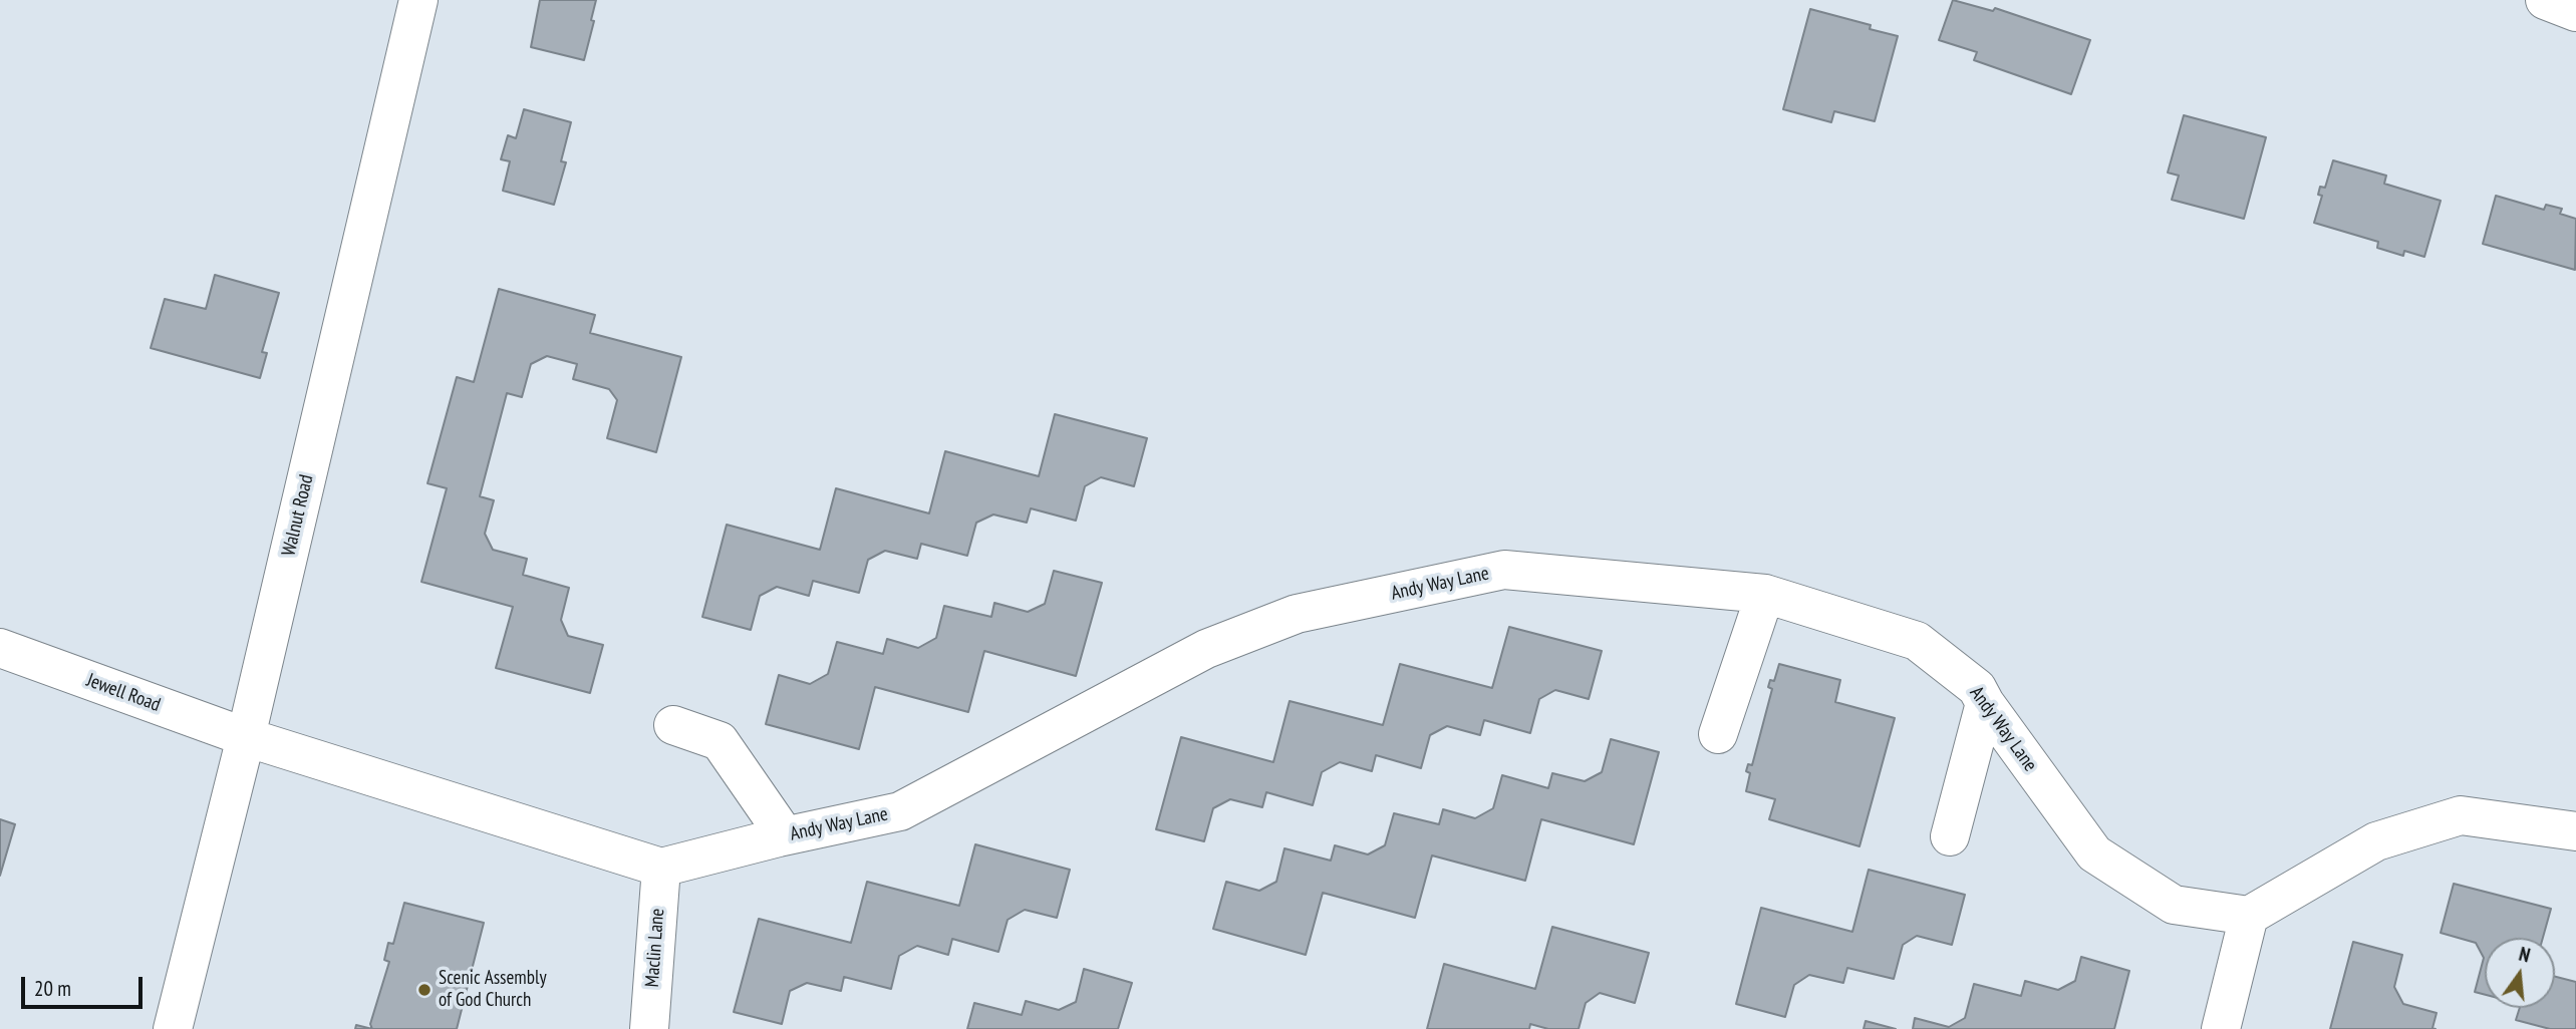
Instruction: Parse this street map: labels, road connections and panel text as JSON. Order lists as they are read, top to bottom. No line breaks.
{"streets":{"street":["Walnut Road","Andy Way Lane","Jewell Road","Maclin Lane"]},"crossings":[["Walnut Road","Jewell Road"],["Andy Way Lane","Maclin Lane"]],"places":["Scenic Assembly of God Church"],"scale_bar":"20 m","north":"top"}
